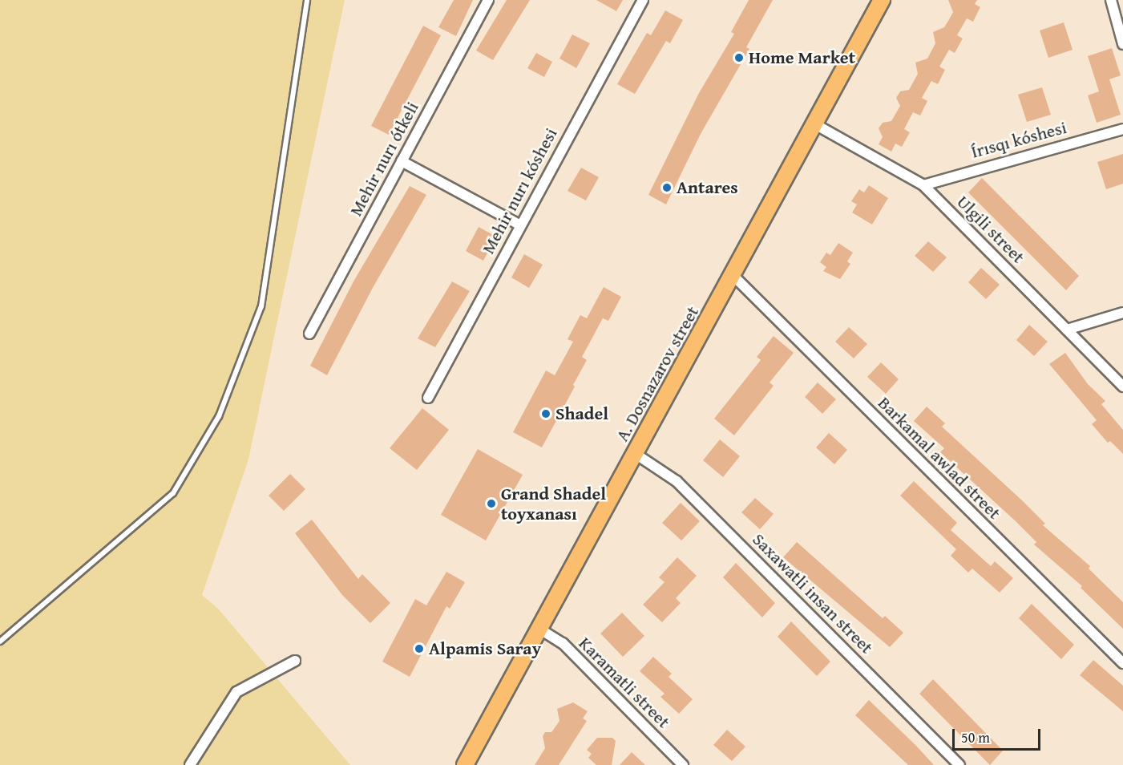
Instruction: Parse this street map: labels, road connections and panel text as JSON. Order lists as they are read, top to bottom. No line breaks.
{"streets":{"main road":["A. Dosnazarov street"],"street":["Írısqı kóshesi","Mehir nurı ótkeli","Mehir nurı kóshesi","Ulgili street","Barkamal awlad street","Saxawatli insan street","Karamatli street"]},"crossings":[["Írısqı kóshesi","Ulgili street"],["Ulgili street","A. Dosnazarov street"],["A. Dosnazarov street","Barkamal awlad street"],["A. Dosnazarov street","Saxawatli insan street"],["A. Dosnazarov street","Karamatli street"]],"places":["Home Market","Antares","Shadel","Grand Shadel toyxanası","Alpamis Saray"],"scale_bar":"50 m"}
